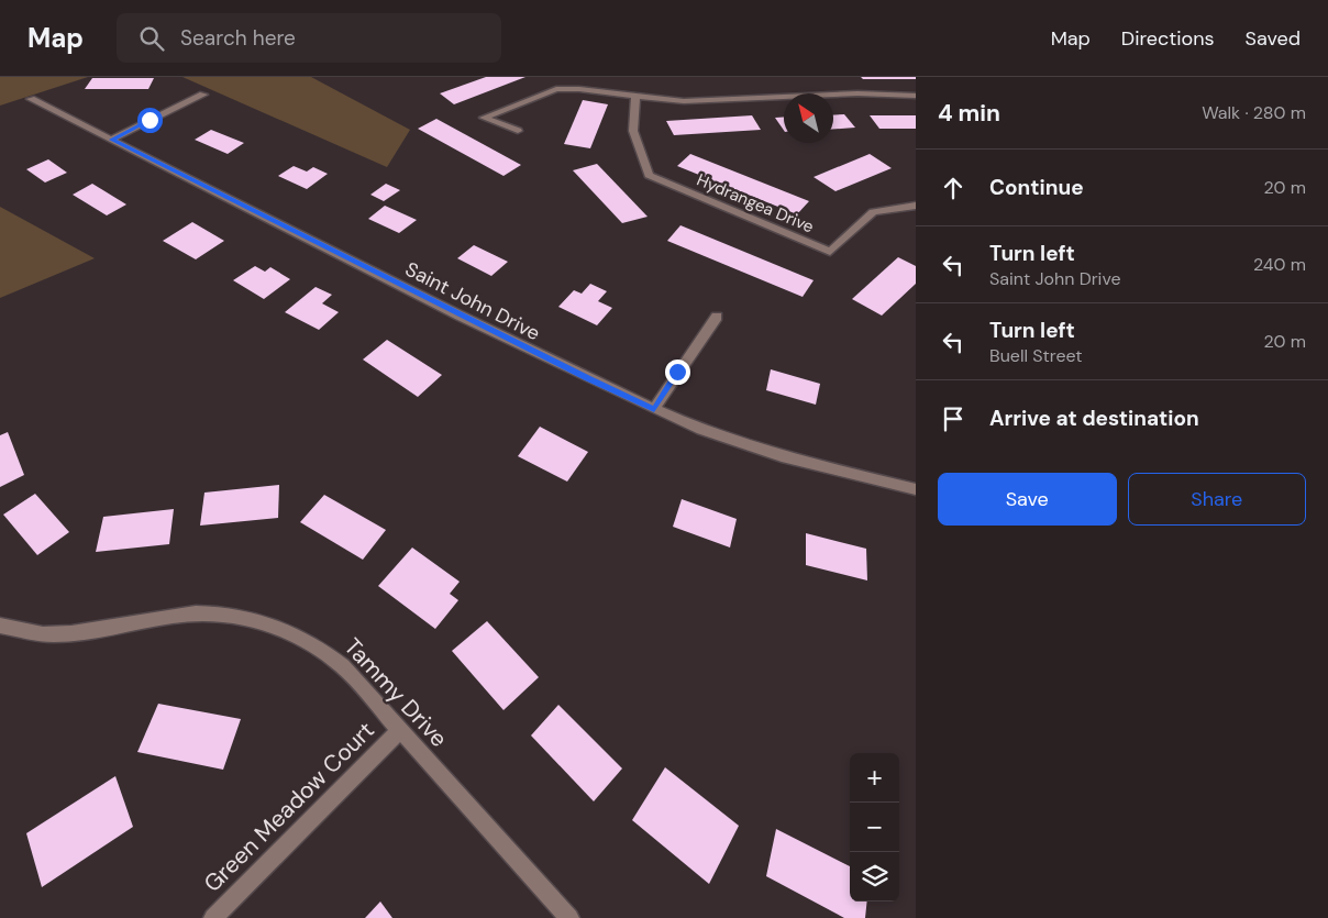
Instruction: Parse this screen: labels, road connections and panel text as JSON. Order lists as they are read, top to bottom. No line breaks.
{"streets":{"street":["Hydrangea Drive","Saint John Drive","Tammy Drive","Green Meadow Court"]},"crossings":[["Tammy Drive","Green Meadow Court"]],"north":"top left","page":{"header":"Map","search":"Search here","nav":["Map","Directions","Saved"],"heading":["4 min","Walk · 280 m"],"list":[["Continue","20 m"],["Turn left","Saint John Drive","240 m"],["Turn left","Buell Street","20 m"],"Arrive at destination"],"buttons":["Save","Share"],"map_buttons":["+","−"]}}
